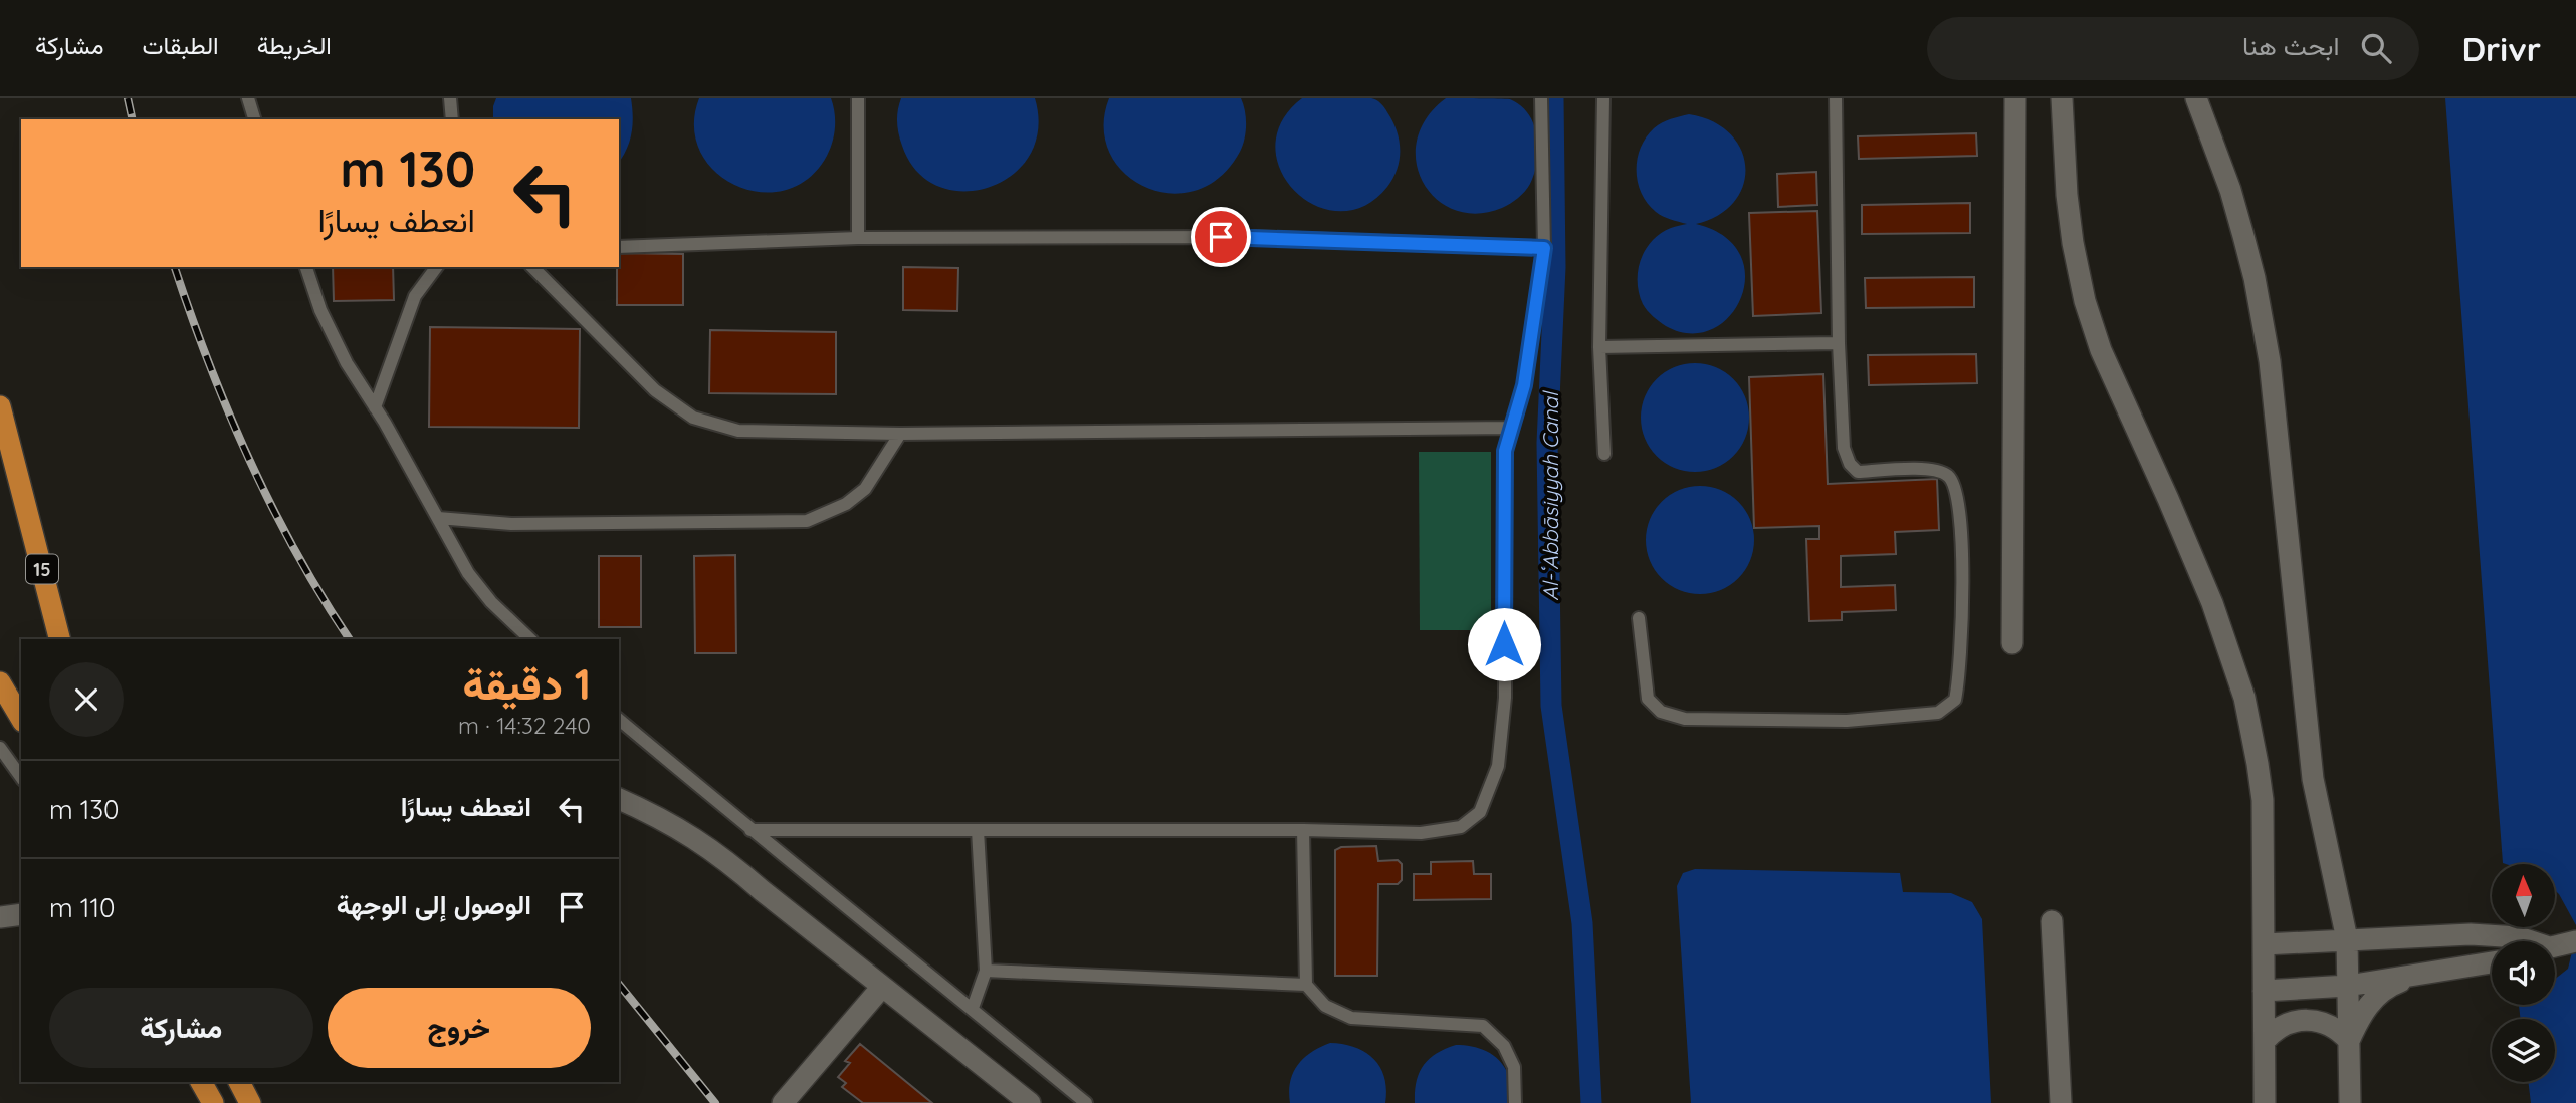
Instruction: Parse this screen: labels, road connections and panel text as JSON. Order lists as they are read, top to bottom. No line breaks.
{"streets":{"highway":["15"]},"water":["Al-ʿAbbāsiyyah Canal"],"north":"top","page":{"header":"Drivr","search":"ابحث هنا","nav":["الخريطة","الطبقات","مشاركة"],"turn":["130 m","انعطف يسارًا"],"heading":["1 دقيقة","240 m · 14:32"],"list":[{"name":"انعطف يسارًا","value":"130 m"},{"name":"الوصول إلى الوجهة","value":"110 m"}],"buttons":["خروج","مشاركة"]}}
